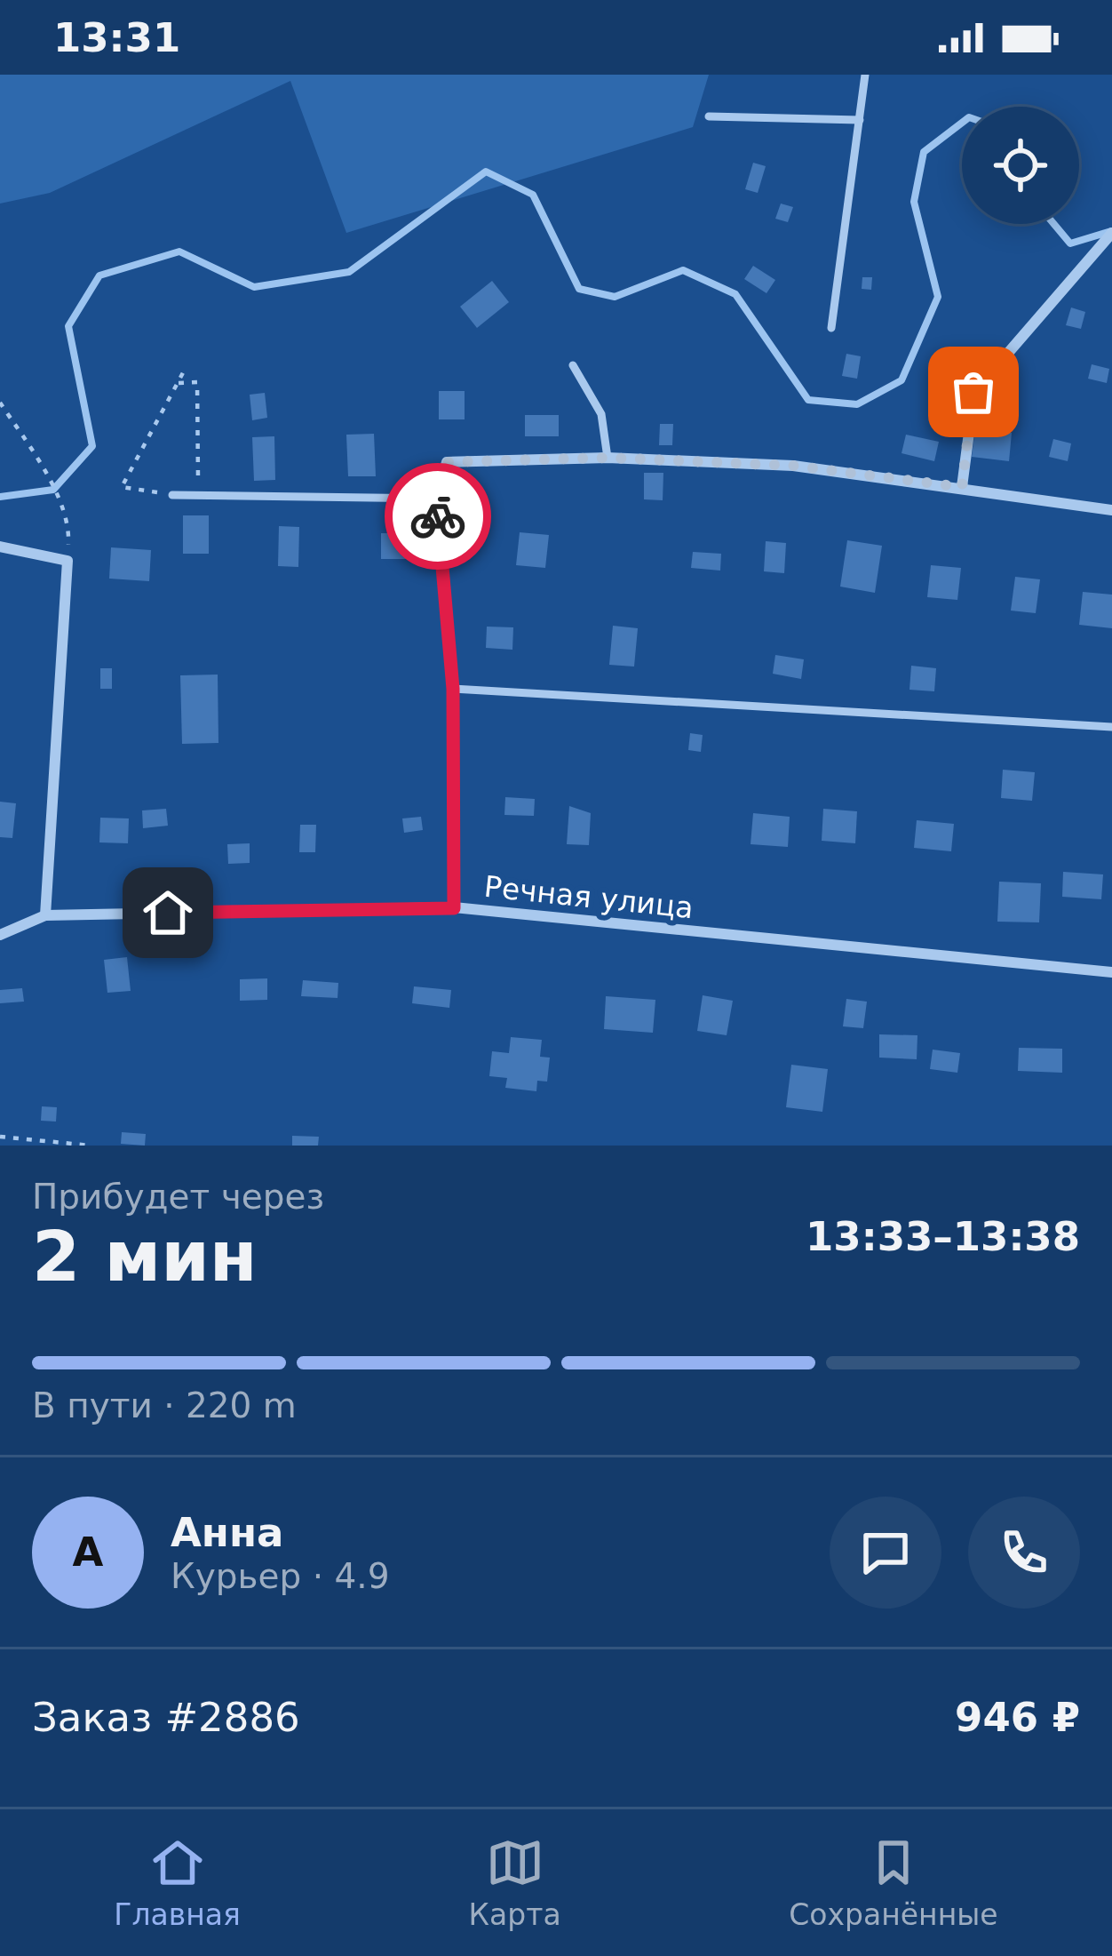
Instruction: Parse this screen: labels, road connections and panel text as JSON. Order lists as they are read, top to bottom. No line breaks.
{"streets":{"street":["Речная улица"]},"page":{"status":"13:31","heading":["2 мин","Прибудет через","13:33–13:38"],"panel":["Анна","Курьер · 4.9","Заказ #2886","946 ₽"],"bar":"В пути · 220 m","round":"А","tabs":["Главная","Карта","Сохранённые"]}}
